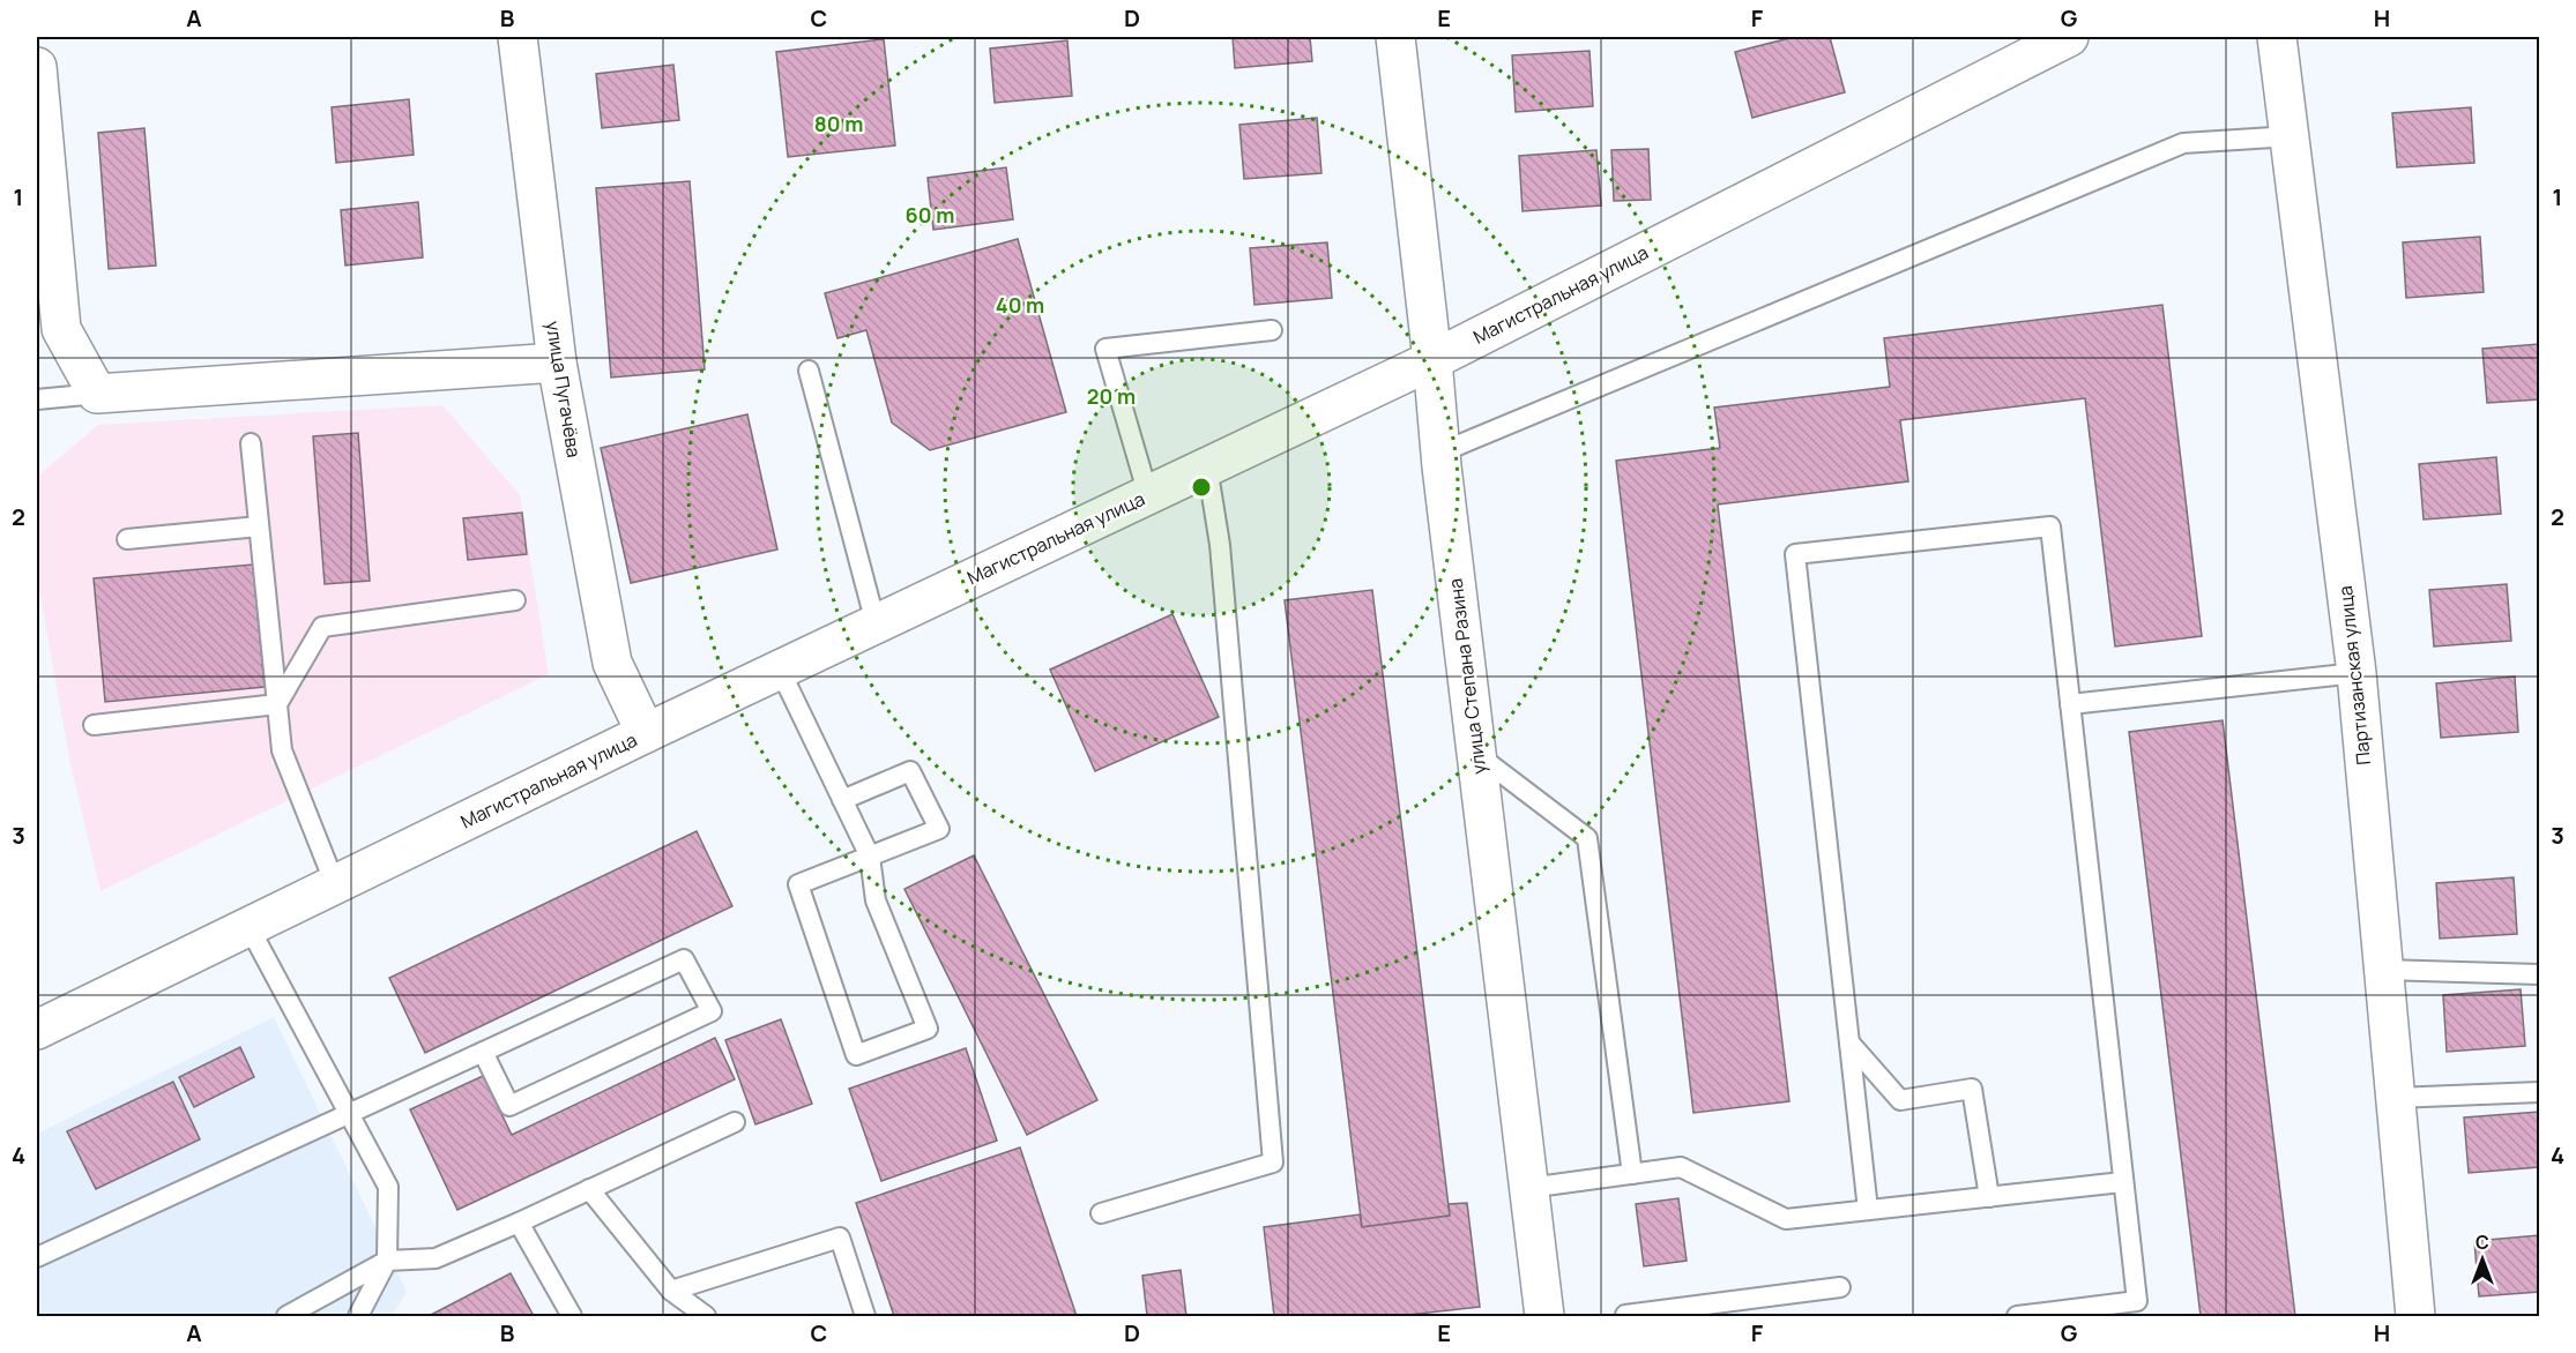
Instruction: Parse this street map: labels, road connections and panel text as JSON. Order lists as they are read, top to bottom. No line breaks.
{"streets":{"street":["Магистральная улица","улица Пугачёва","Партизанская улица","улица Степана Разина"]},"crossings":[["Магистральная улица","улица Пугачёва"],["Магистральная улица","улица Степана Разина"]],"north":"top","grid":{"columns":["A","B","C","D","E","F","G","H"],"rows":["1","2","3","4"]},"rings":["80 m","60 m","40 m","20 m"]}
